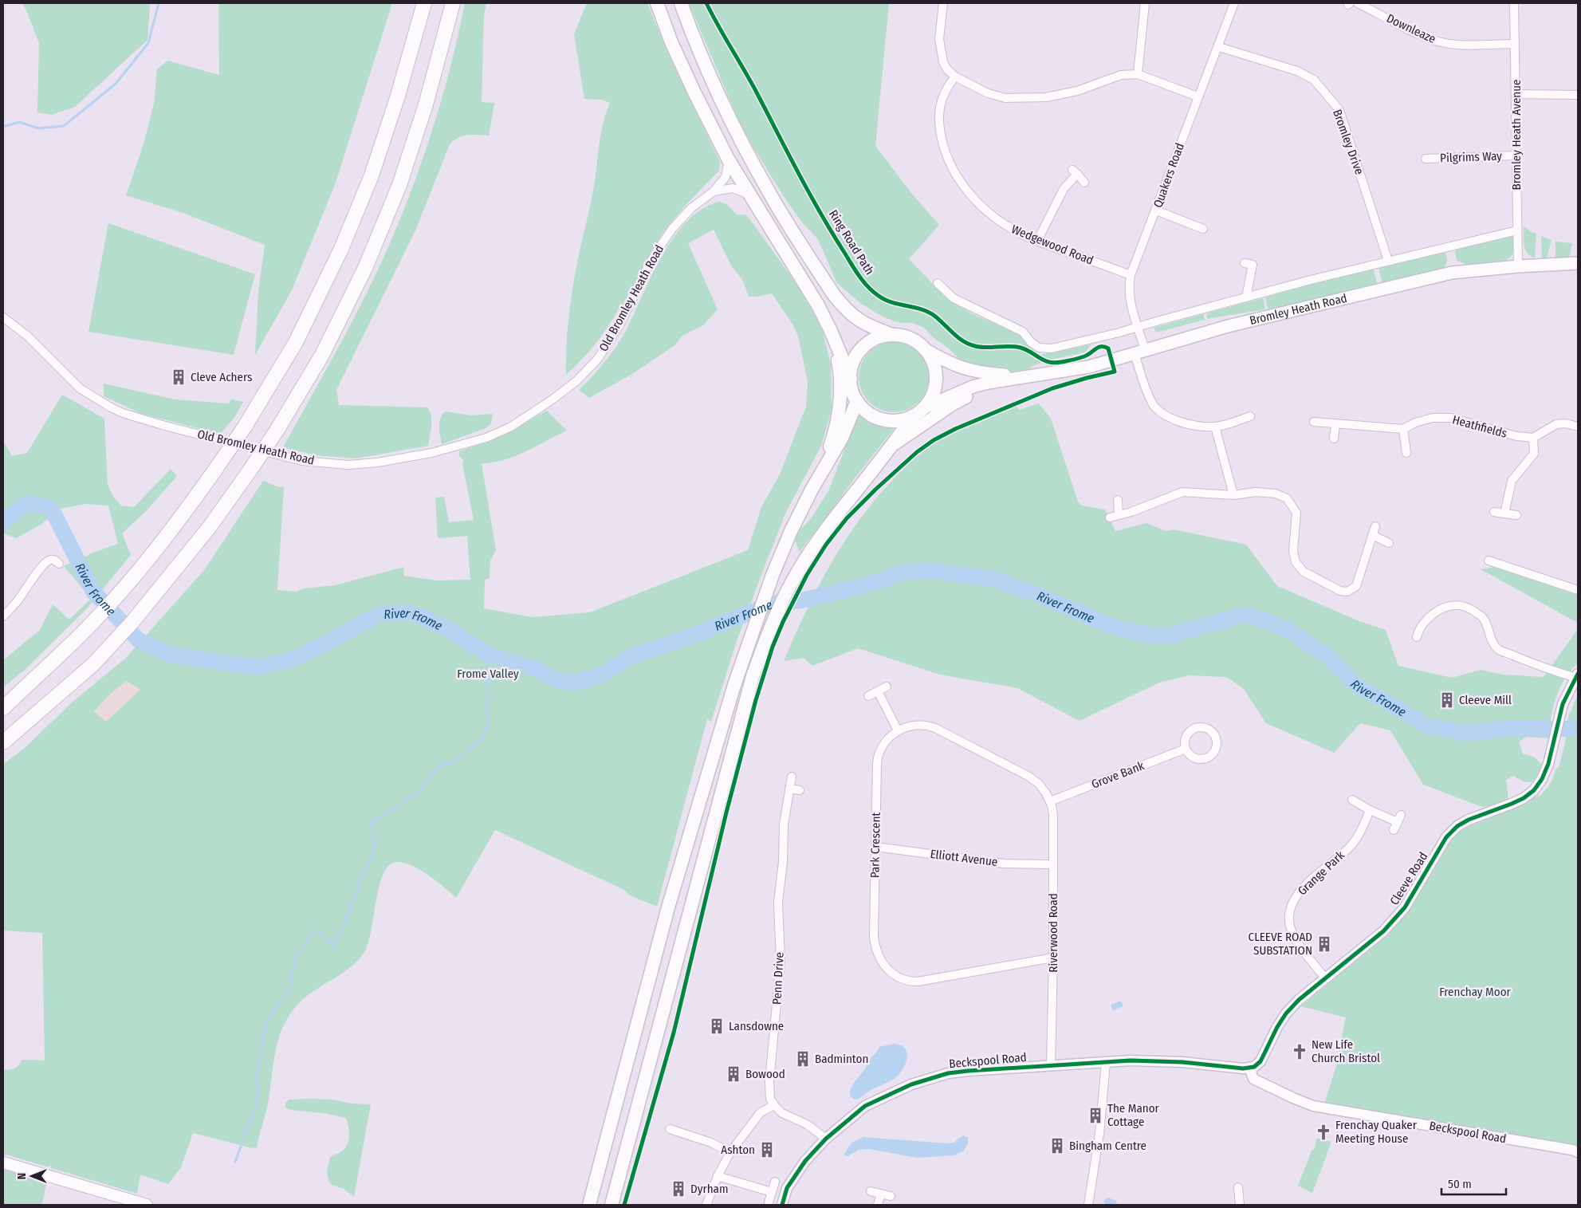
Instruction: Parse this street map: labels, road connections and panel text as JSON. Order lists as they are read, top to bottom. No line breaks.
{"streets":{"main road":["Bromley Heath Road"],"street":["Downleaze","Bromley Heath Avenue","Bromley Drive","Pilgrims Way","Quakers Road","Wedgewood Road","Old Bromley Heath Road","Heathfields","Grove Bank","Park Crescent","Elliott Avenue","Grange Park","Cleeve Road","Riverwood Road","Penn Drive","Beckspool Road"],"cycle path":["Ring Road Path"]},"crossings":[["Downleaze","Bromley Heath Avenue"],["Bromley Heath Avenue","Pilgrims Way"],["Bromley Heath Avenue","Bromley Heath Road"],["Bromley Drive","Quakers Road"],["Bromley Drive","Bromley Heath Road"],["Quakers Road","Wedgewood Road"],["Quakers Road","Bromley Heath Road"],["Grove Bank","Riverwood Road"],["Park Crescent","Elliott Avenue"],["Park Crescent","Riverwood Road"],["Elliott Avenue","Riverwood Road"],["Grange Park","Cleeve Road"],["Cleeve Road","Beckspool Road"],["Riverwood Road","Beckspool Road"]],"water":["River Frome"],"parks":["Frome Valley","Frenchay Moor"],"places":{"building":["Cleve Achers","Cleeve Mill","CLEEVE ROAD SUBSTATION","Lansdowne","Badminton","Bowood","The Manor Cottage","Bingham Centre","Ashton","Dyrham"],"church":["New Life Church Bristol","Frenchay Quaker Meeting House"]},"scale_bar":"50 m","north":"left"}
